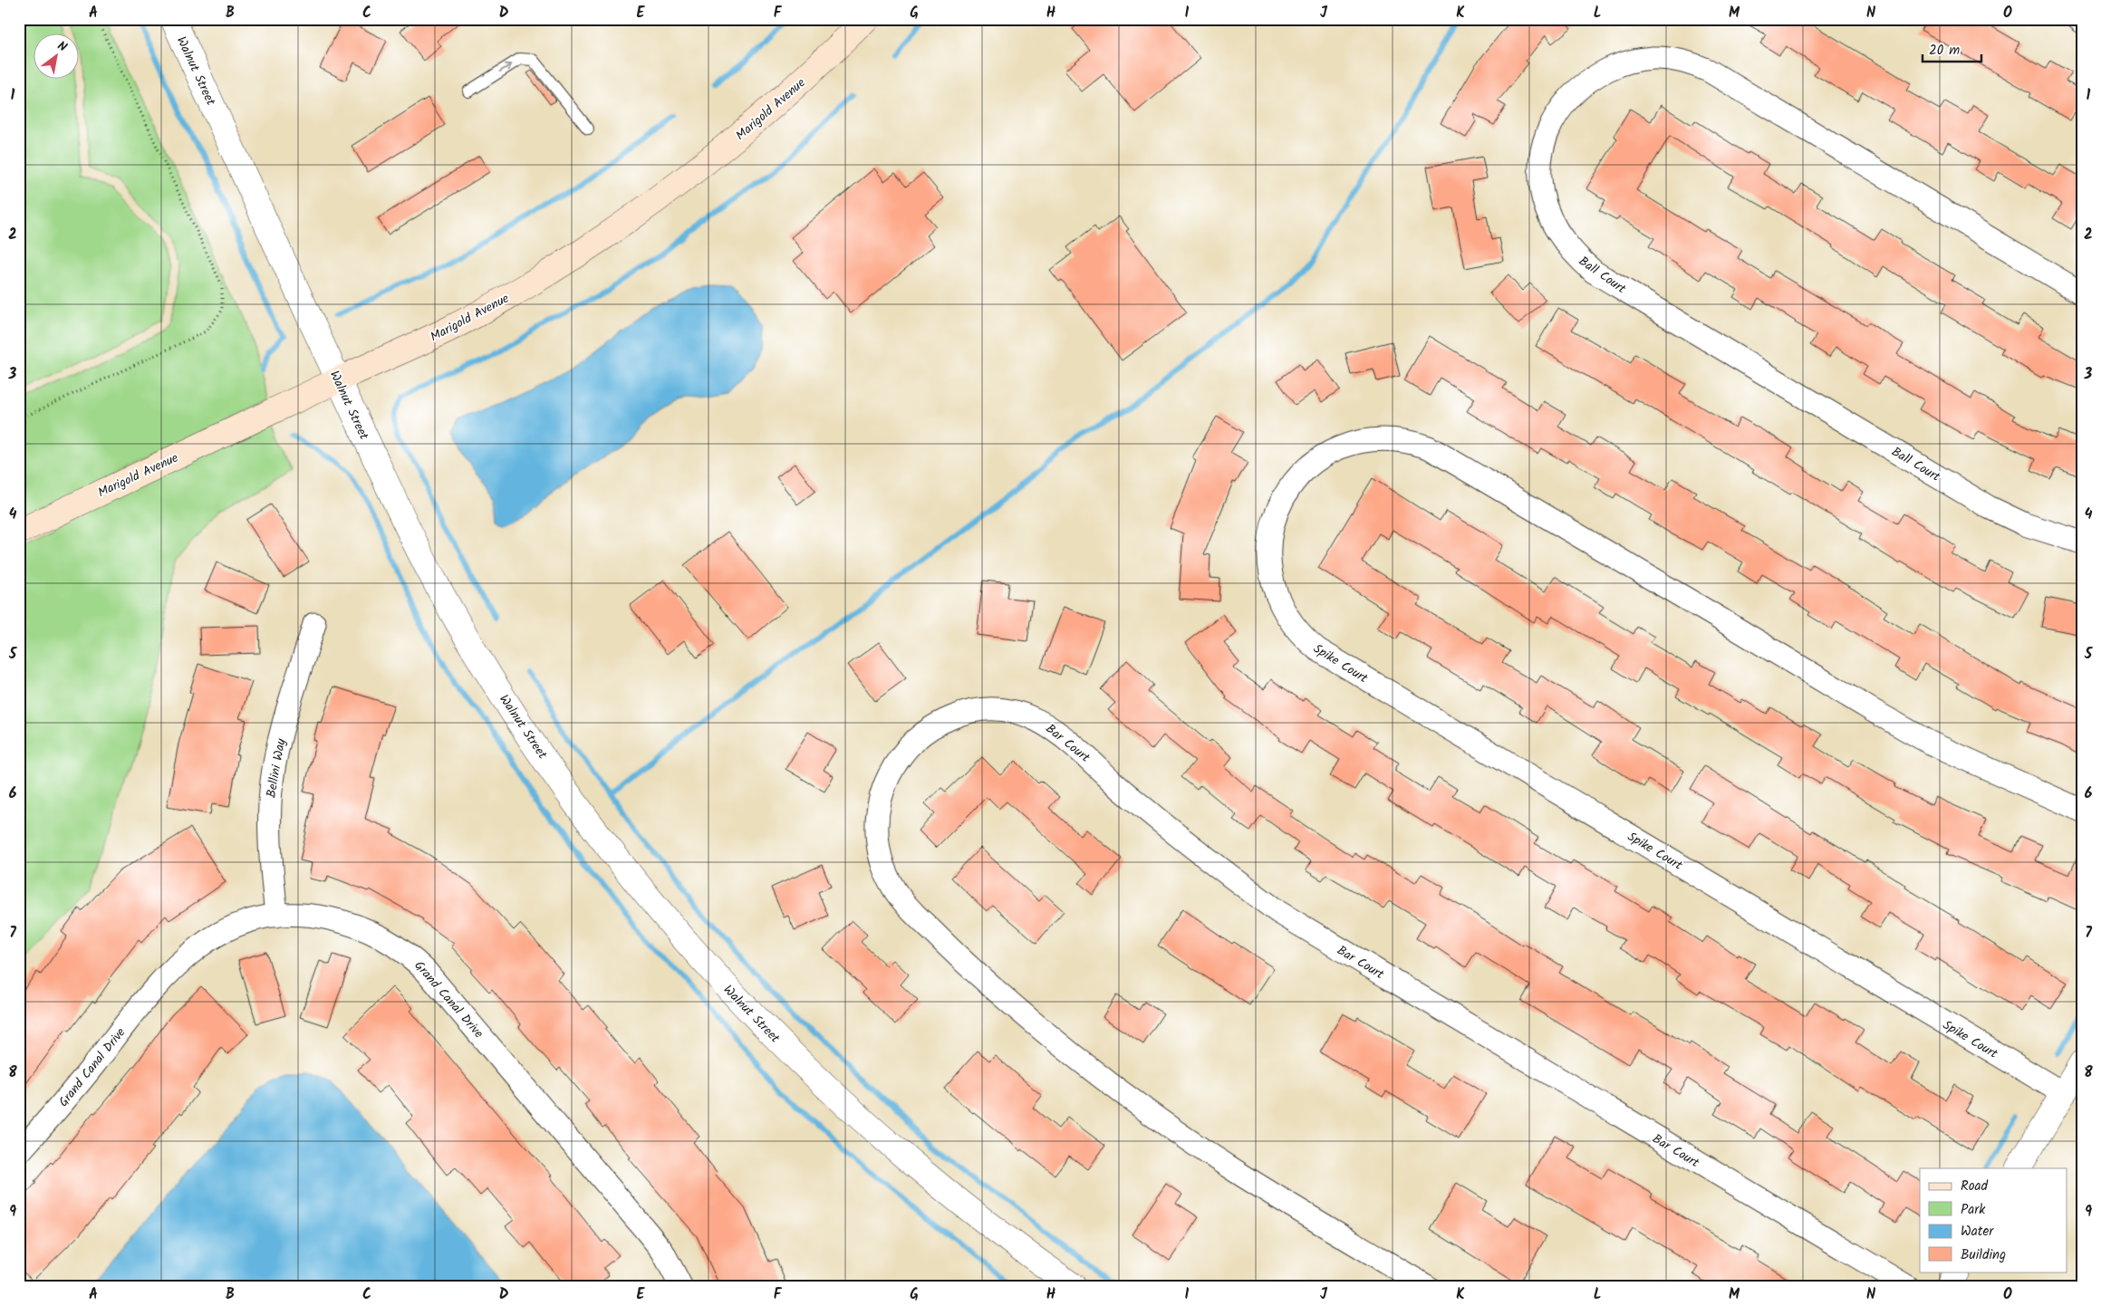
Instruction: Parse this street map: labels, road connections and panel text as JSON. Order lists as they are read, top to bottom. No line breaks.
{"streets":{"main road":["Marigold Avenue"],"street":["Walnut Street","Ball Court","Spike Court","Bar Court","Bellini Way","Grand Canal Drive"]},"crossings":[["Walnut Street","Marigold Avenue"],["Bellini Way","Grand Canal Drive"]],"legend":["Road","Park","Water","Building"],"scale_bar":"20 m","north":"top right","grid":{"columns":["A","B","C","D","E","F","G","H","I","J","K","L","M","N","O"],"rows":["1","2","3","4","5","6","7","8","9"]}}
